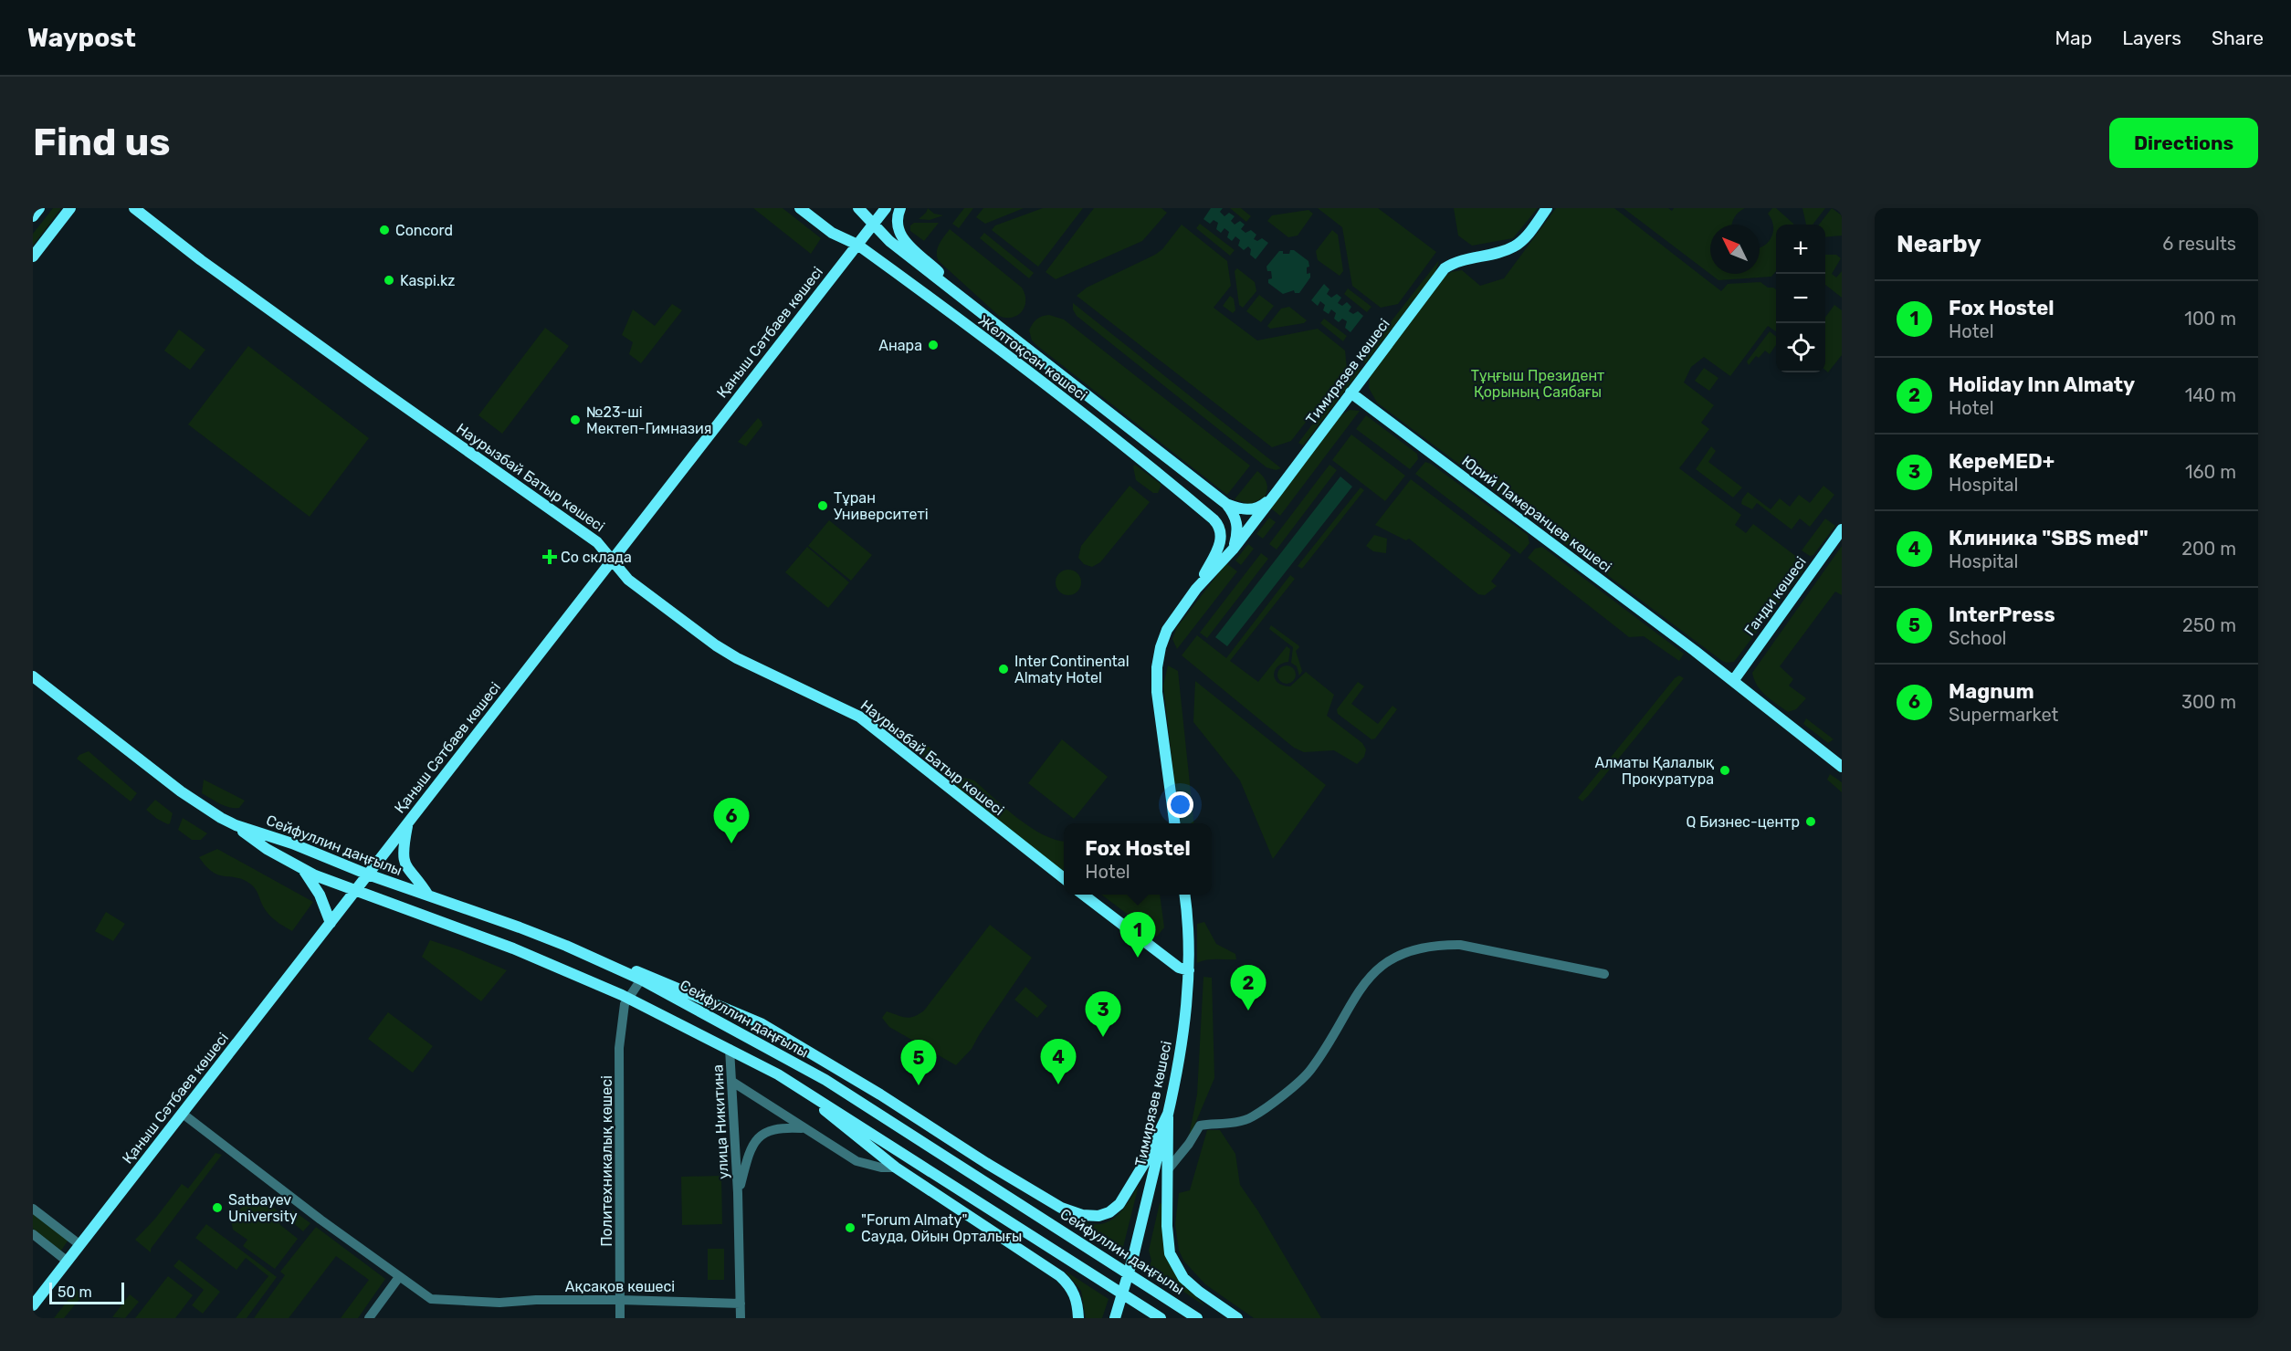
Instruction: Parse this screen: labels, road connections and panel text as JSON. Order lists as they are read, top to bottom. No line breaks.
{"streets":{"main road":["Қаныш Сәтбаев көшесі","Желтоқсан көшесі","Тимирязев көшесі","Наурызбай Батыр көшесі","Юрий Памеранцев көшесі","Ганди көшесі","Сейфуллин даңғылы"],"street":["улица Никитина","Политехникалық көшесі","Ақсақов көшесі"]},"crossings":[["Қаныш Сәтбаев көшесі","Желтоқсан көшесі"],["Қаныш Сәтбаев көшесі","Наурызбай Батыр көшесі"],["Қаныш Сәтбаев көшесі","Сейфуллин даңғылы"],["Қаныш Сәтбаев көшесі","Ақсақов көшесі"],["Желтоқсан көшесі","Тимирязев көшесі"],["Тимирязев көшесі","Юрий Памеранцев көшесі"],["Юрий Памеранцев көшесі","Ганди көшесі"],["Сейфуллин даңғылы","улица Никитина"],["Сейфуллин даңғылы","Политехникалық көшесі"],["улица Никитина","Ақсақов көшесі"],["Политехникалық көшесі","Ақсақов көшесі"]],"parks":["Тұңғыш Президент Қорының Саябағы"],"places":{"other":["Concord","Kaspi.kz","Анара","№23-ші Мектеп-Гимназия","Тұран Университеті","Inter Continental Almaty Hotel","Алматы Қалалық Прокуратура","Q Бизнес-центр","Satbayev University","\"Forum Almaty\" Сауда, Ойын Орталығы"],"health":["Со склада"]},"scale_bar":"50 m","north":"top left","page":{"header":"Waypost","nav":["Map","Layers","Share"],"buttons":"Directions","title":"Find us","heading":["Nearby","6 results"],"map_buttons":["+","−"],"list":[{"mark":"1","name":"Fox Hostel","note":"Hotel","value":"100 m"},{"mark":"2","name":"Holiday Inn Almaty","note":"Hotel","value":"140 m"},{"mark":"3","name":"КереMED+","note":"Hospital","value":"160 m"},{"mark":"4","name":"Клиника \"SBS med\"","note":"Hospital","value":"200 m"},{"mark":"5","name":"InterPress","note":"School","value":"250 m"},{"mark":"6","name":"Magnum","note":"Supermarket","value":"300 m"}],"pins":["6","1","2","3","4","5"],"popup":["Fox Hostel","Hotel"],"scale":"50 m"}}
